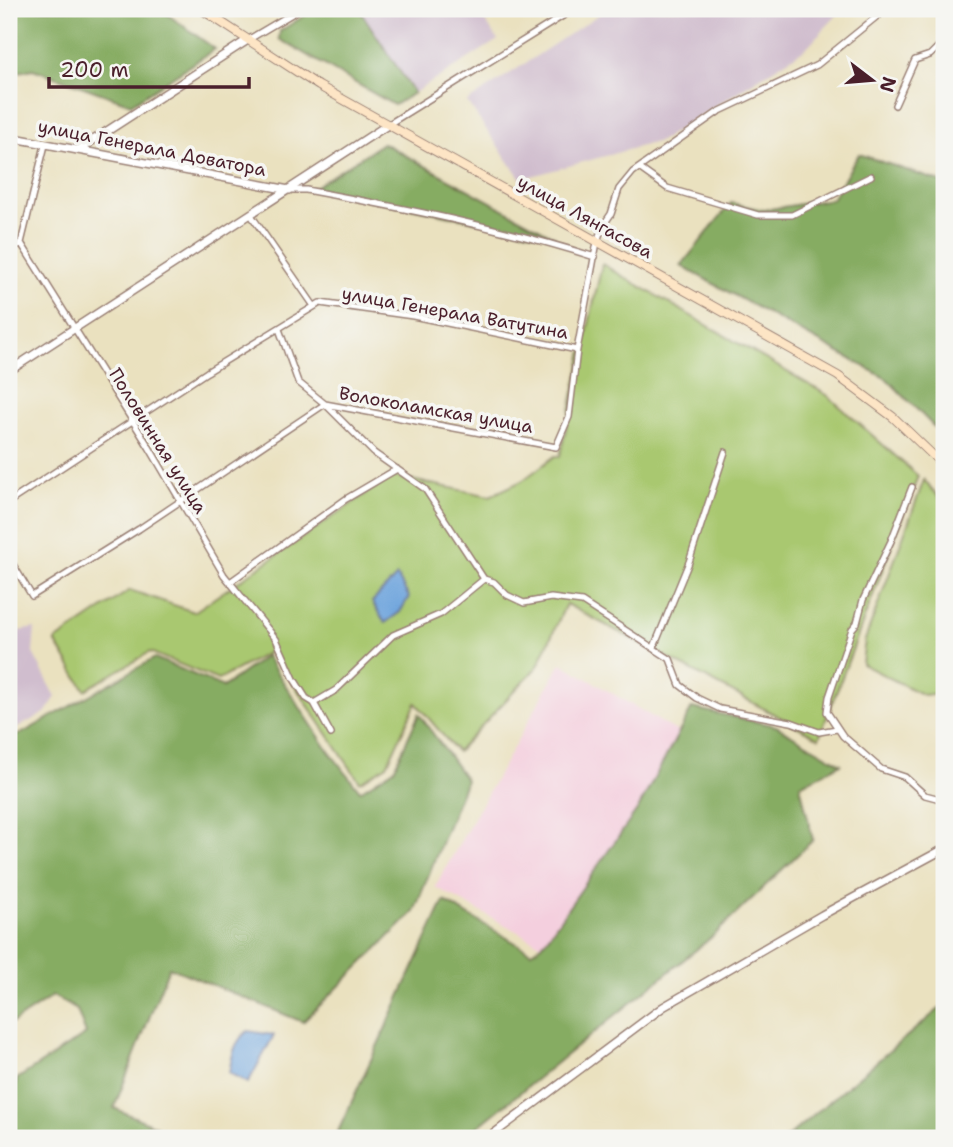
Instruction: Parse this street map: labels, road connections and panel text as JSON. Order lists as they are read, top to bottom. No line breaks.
{"streets":{"main road":["улица Лянгасова"],"street":["улица Генерала Доватора","улица Генерала Ватутина","Волоколамская улица","Половинная улица"]},"crossings":[["улица Генерала Ватутина","Волоколамская улица"],["улица Генерала Ватутина","Половинная улица"],["Волоколамская улица","Половинная улица"]],"scale_bar":"200 m","north":"right"}
